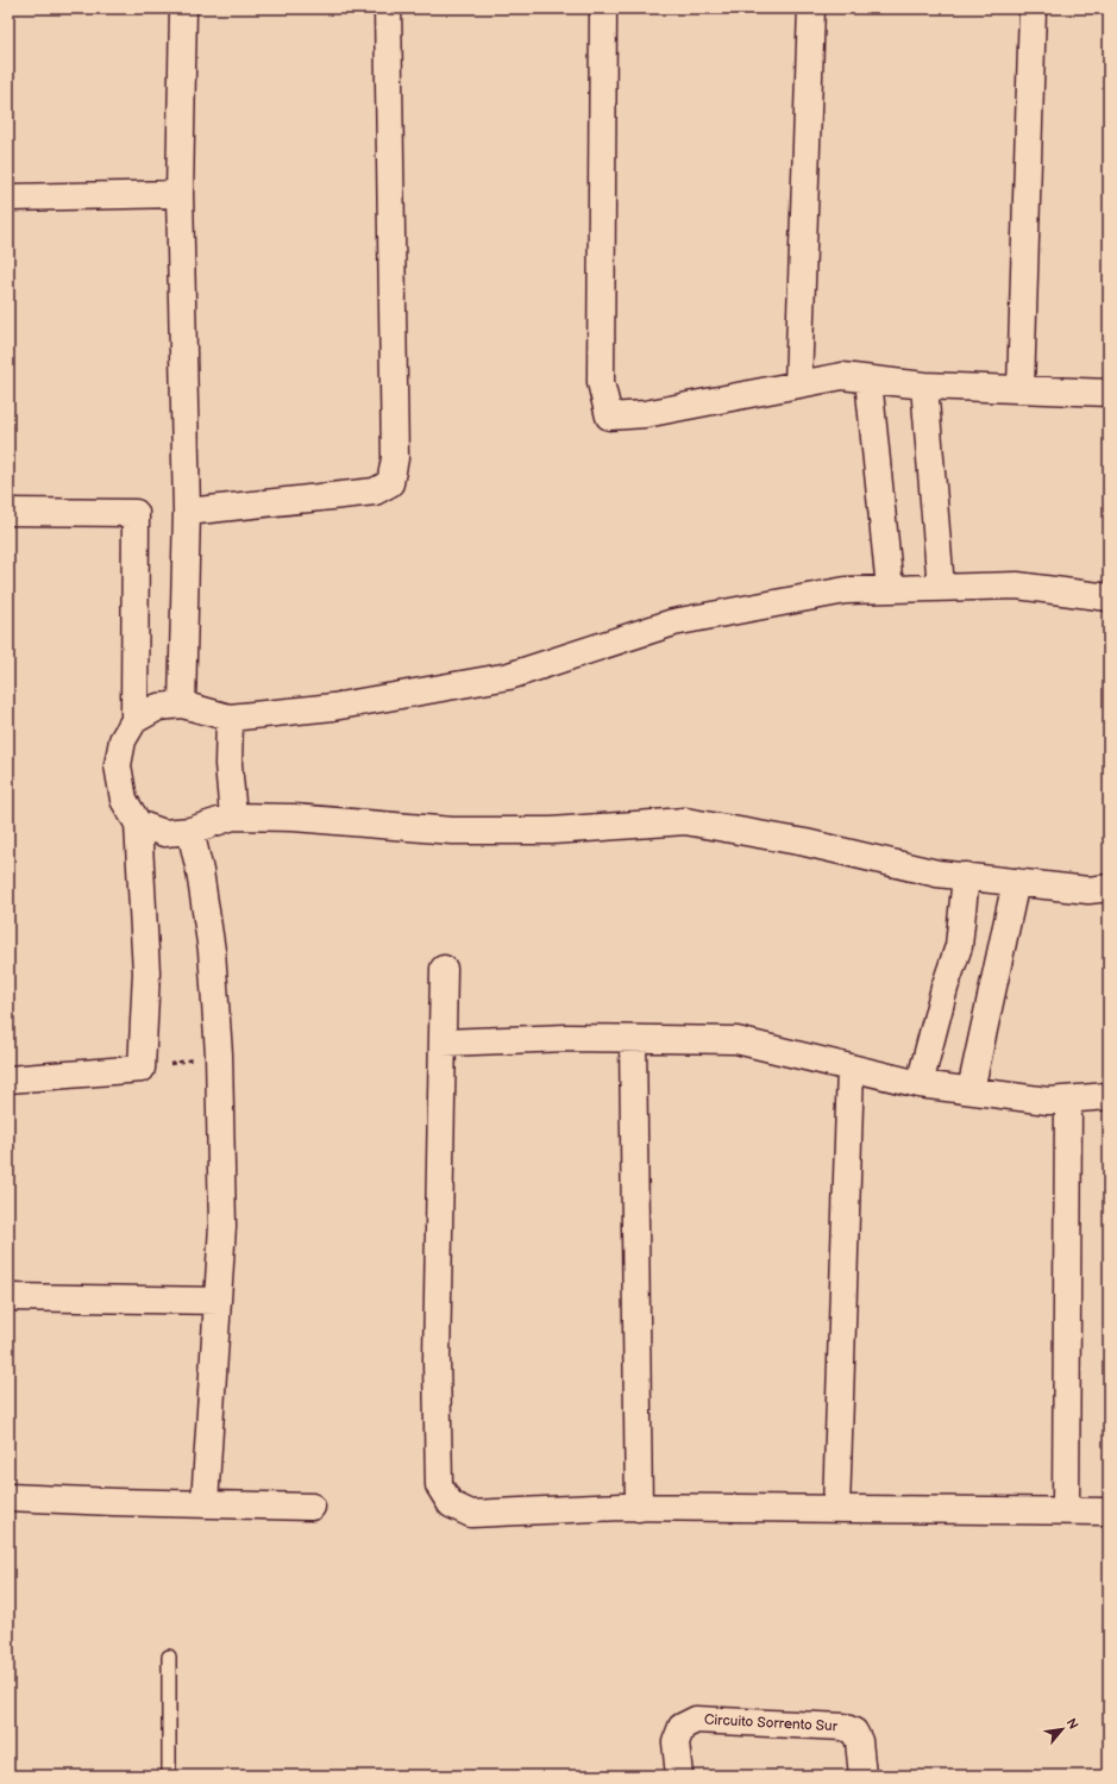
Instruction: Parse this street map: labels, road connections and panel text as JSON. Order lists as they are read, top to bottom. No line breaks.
{"streets":{"street":["Circuito Sorrento Sur"]},"north":"top right"}
